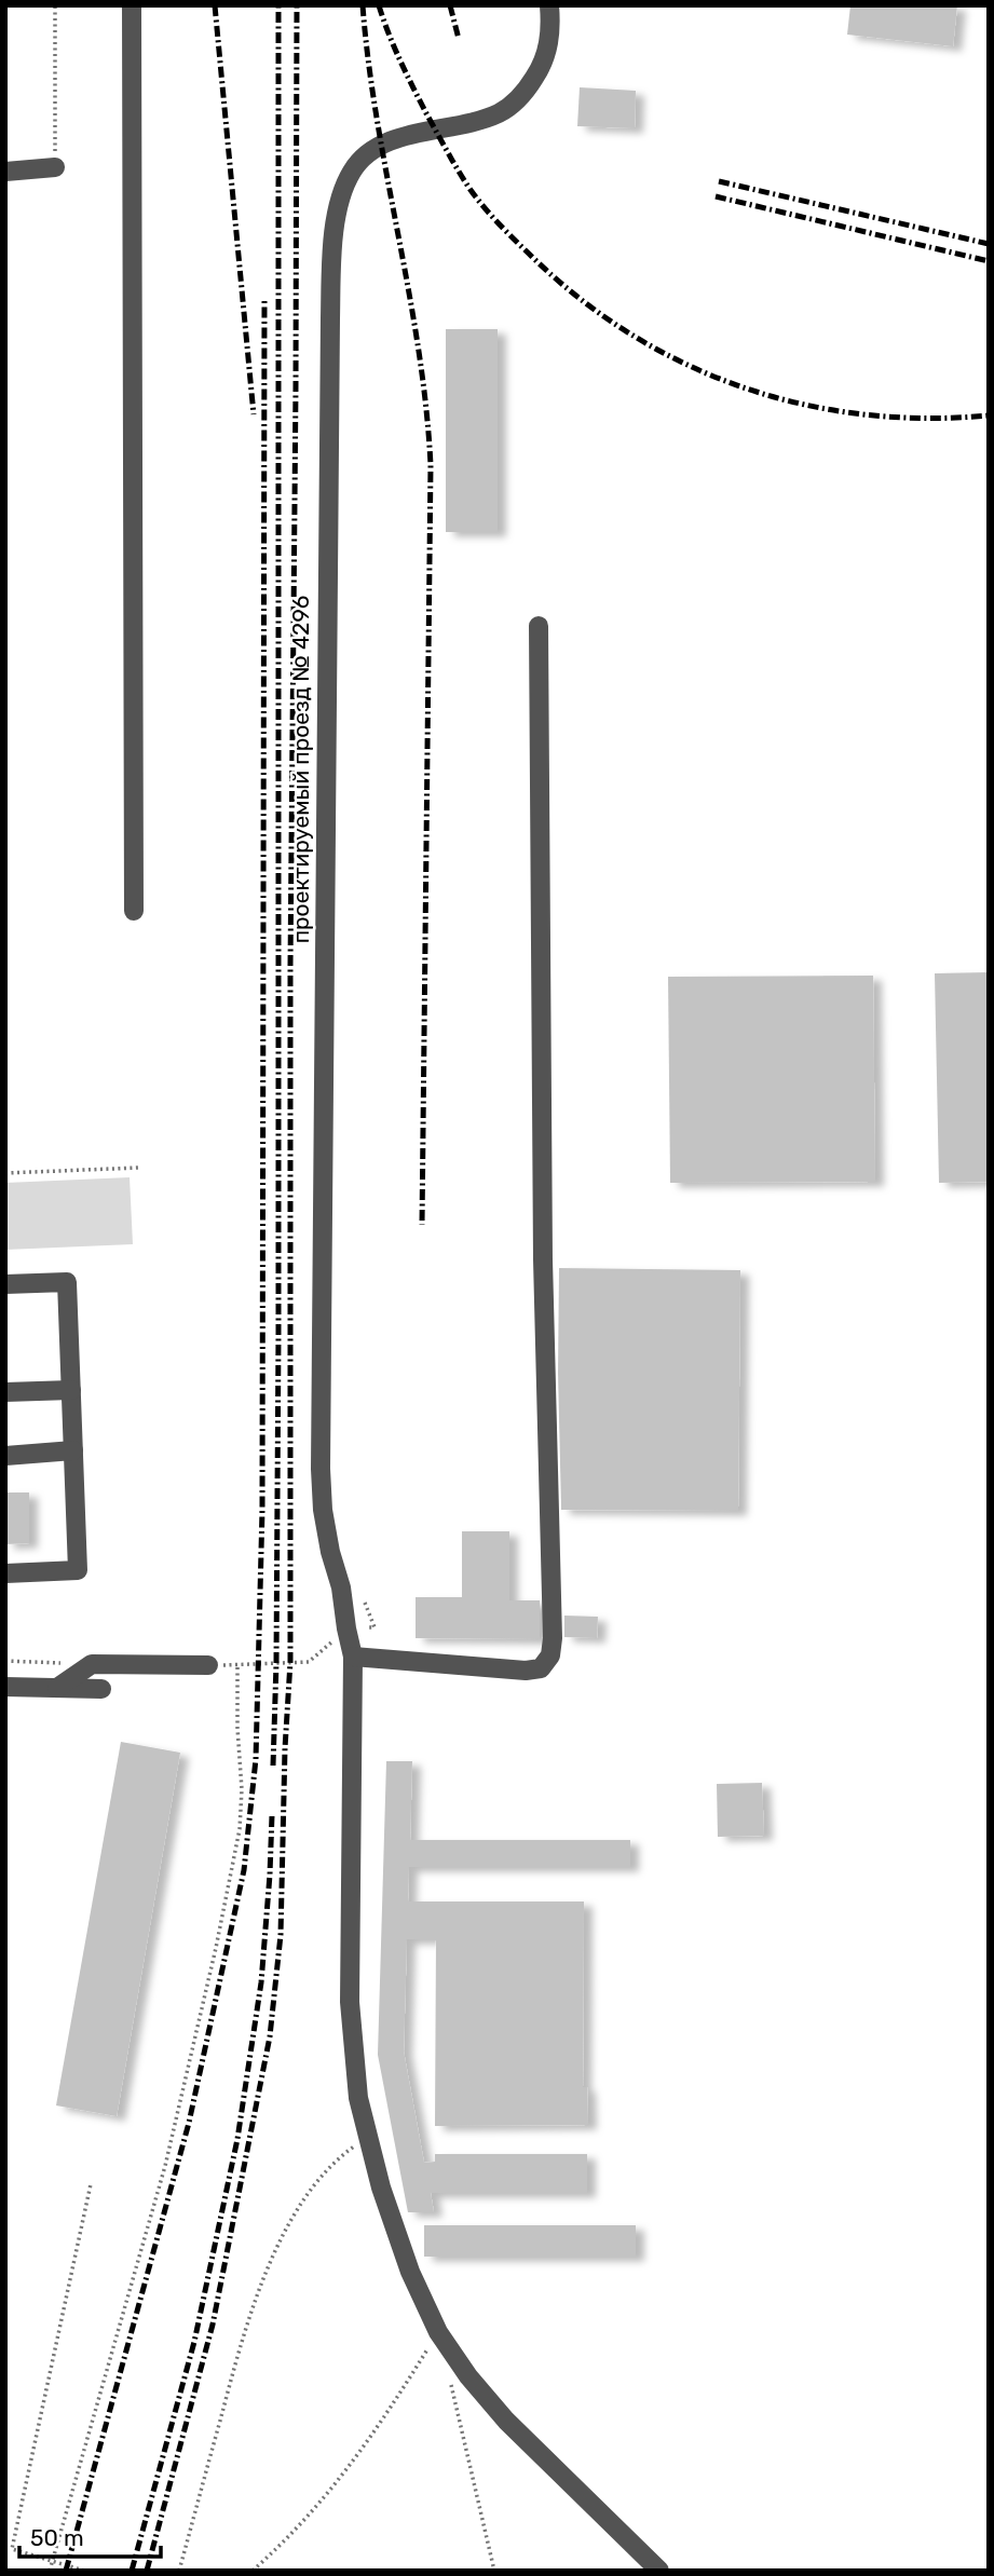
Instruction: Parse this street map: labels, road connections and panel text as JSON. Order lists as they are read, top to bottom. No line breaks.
{"streets":{"street":["проектируемый проезд № 4296"]},"scale_bar":"50 m"}
